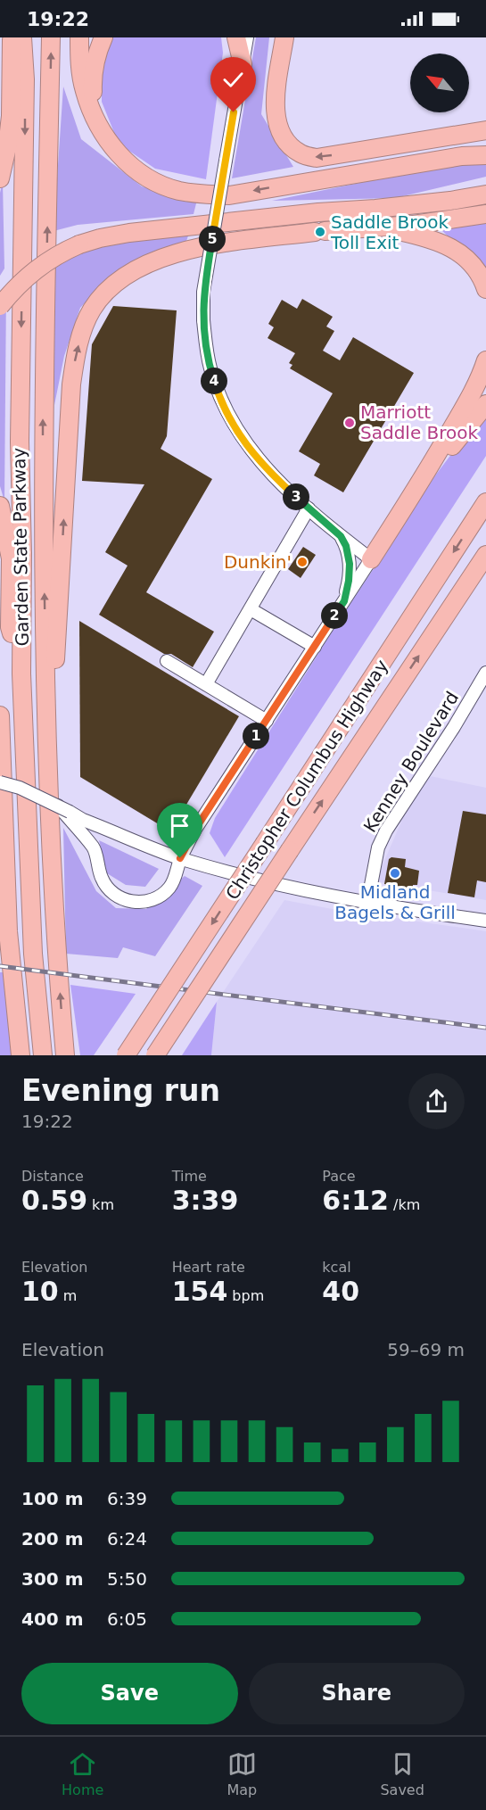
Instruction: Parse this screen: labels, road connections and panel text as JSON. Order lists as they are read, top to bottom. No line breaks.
{"streets":{"highway":["Garden State Parkway","Christopher Columbus Highway"],"street":["Kenney Boulevard"]},"places":["Saddle Brook Toll Exit","Marriott Saddle Brook","Dunkin'","Midland Bagels & Grill"],"north":"top left","page":{"status":"19:22","pins":["5","4","3","2","1"],"heading":["Evening run","19:22"],"stats":[["Distance","0.59 km"],["Time","3:39"],["Pace","6:12 /km"],["Elevation","10 m"],["Heart rate","154 bpm"],["kcal","40"]],"chart":["Elevation","59–69 m"],"list":[{"name":"100 m","note":"6:39"},{"name":"200 m","note":"6:24"},{"name":"300 m","note":"5:50"},{"name":"400 m","note":"6:05"}],"buttons":["Save","Share"],"tabs":["Home","Map","Saved"]}}
